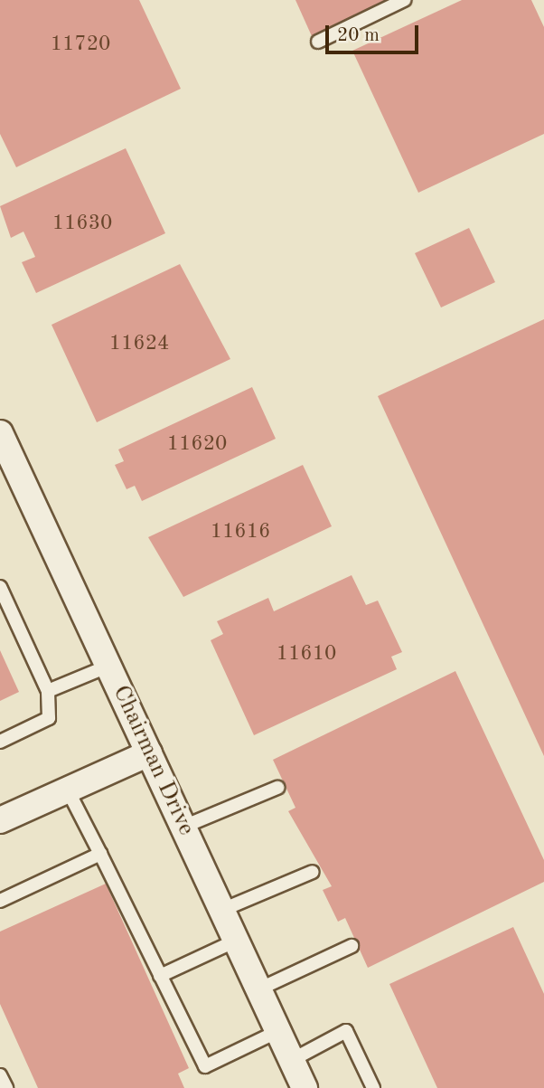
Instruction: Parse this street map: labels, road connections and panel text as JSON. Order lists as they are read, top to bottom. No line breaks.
{"streets":{"street":["Chairman Drive"]},"house_numbers":["11720","11630","11624","11620","11616","11610"],"scale_bar":"20 m"}
